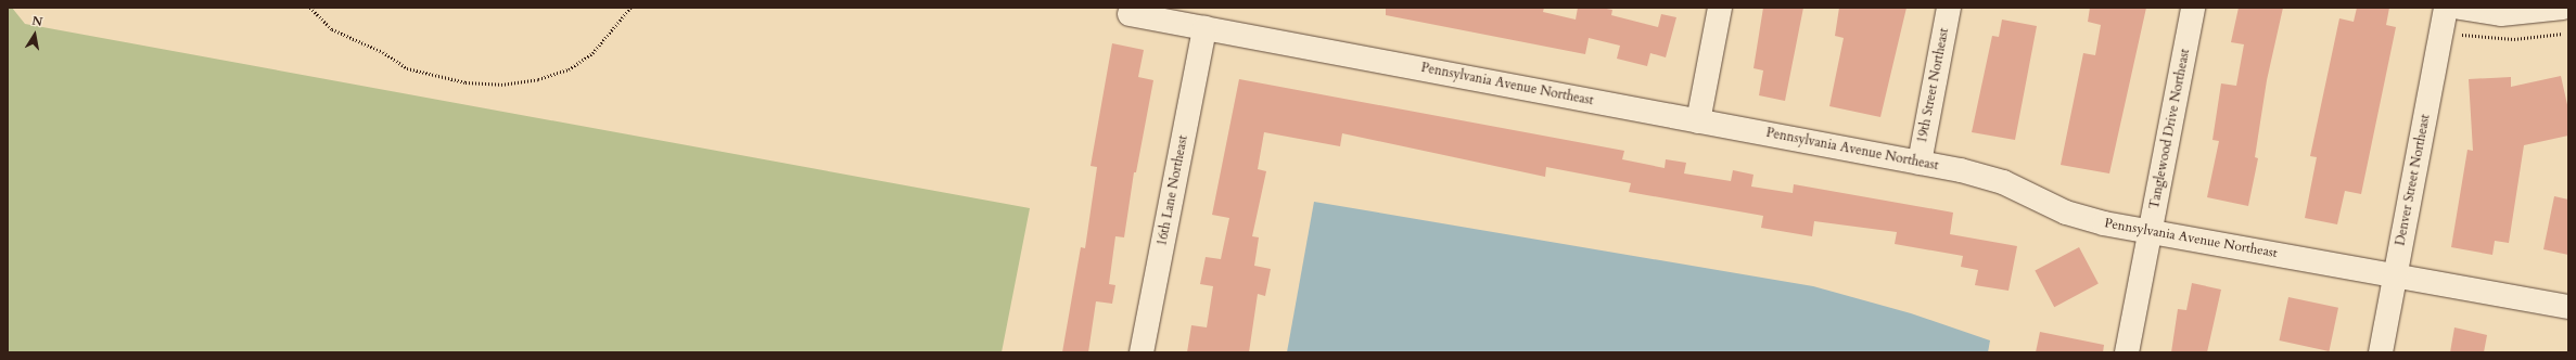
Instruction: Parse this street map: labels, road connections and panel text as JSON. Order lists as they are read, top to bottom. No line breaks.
{"streets":{"street":["Pennsylvania Avenue Northeast","19th Street Northeast","Tanglewood Drive Northeast","Denver Street Northeast","16th Lane Northeast"]},"crossings":[["Pennsylvania Avenue Northeast","19th Street Northeast"],["Pennsylvania Avenue Northeast","Tanglewood Drive Northeast"],["Pennsylvania Avenue Northeast","Denver Street Northeast"],["Pennsylvania Avenue Northeast","16th Lane Northeast"]],"north":"top"}
